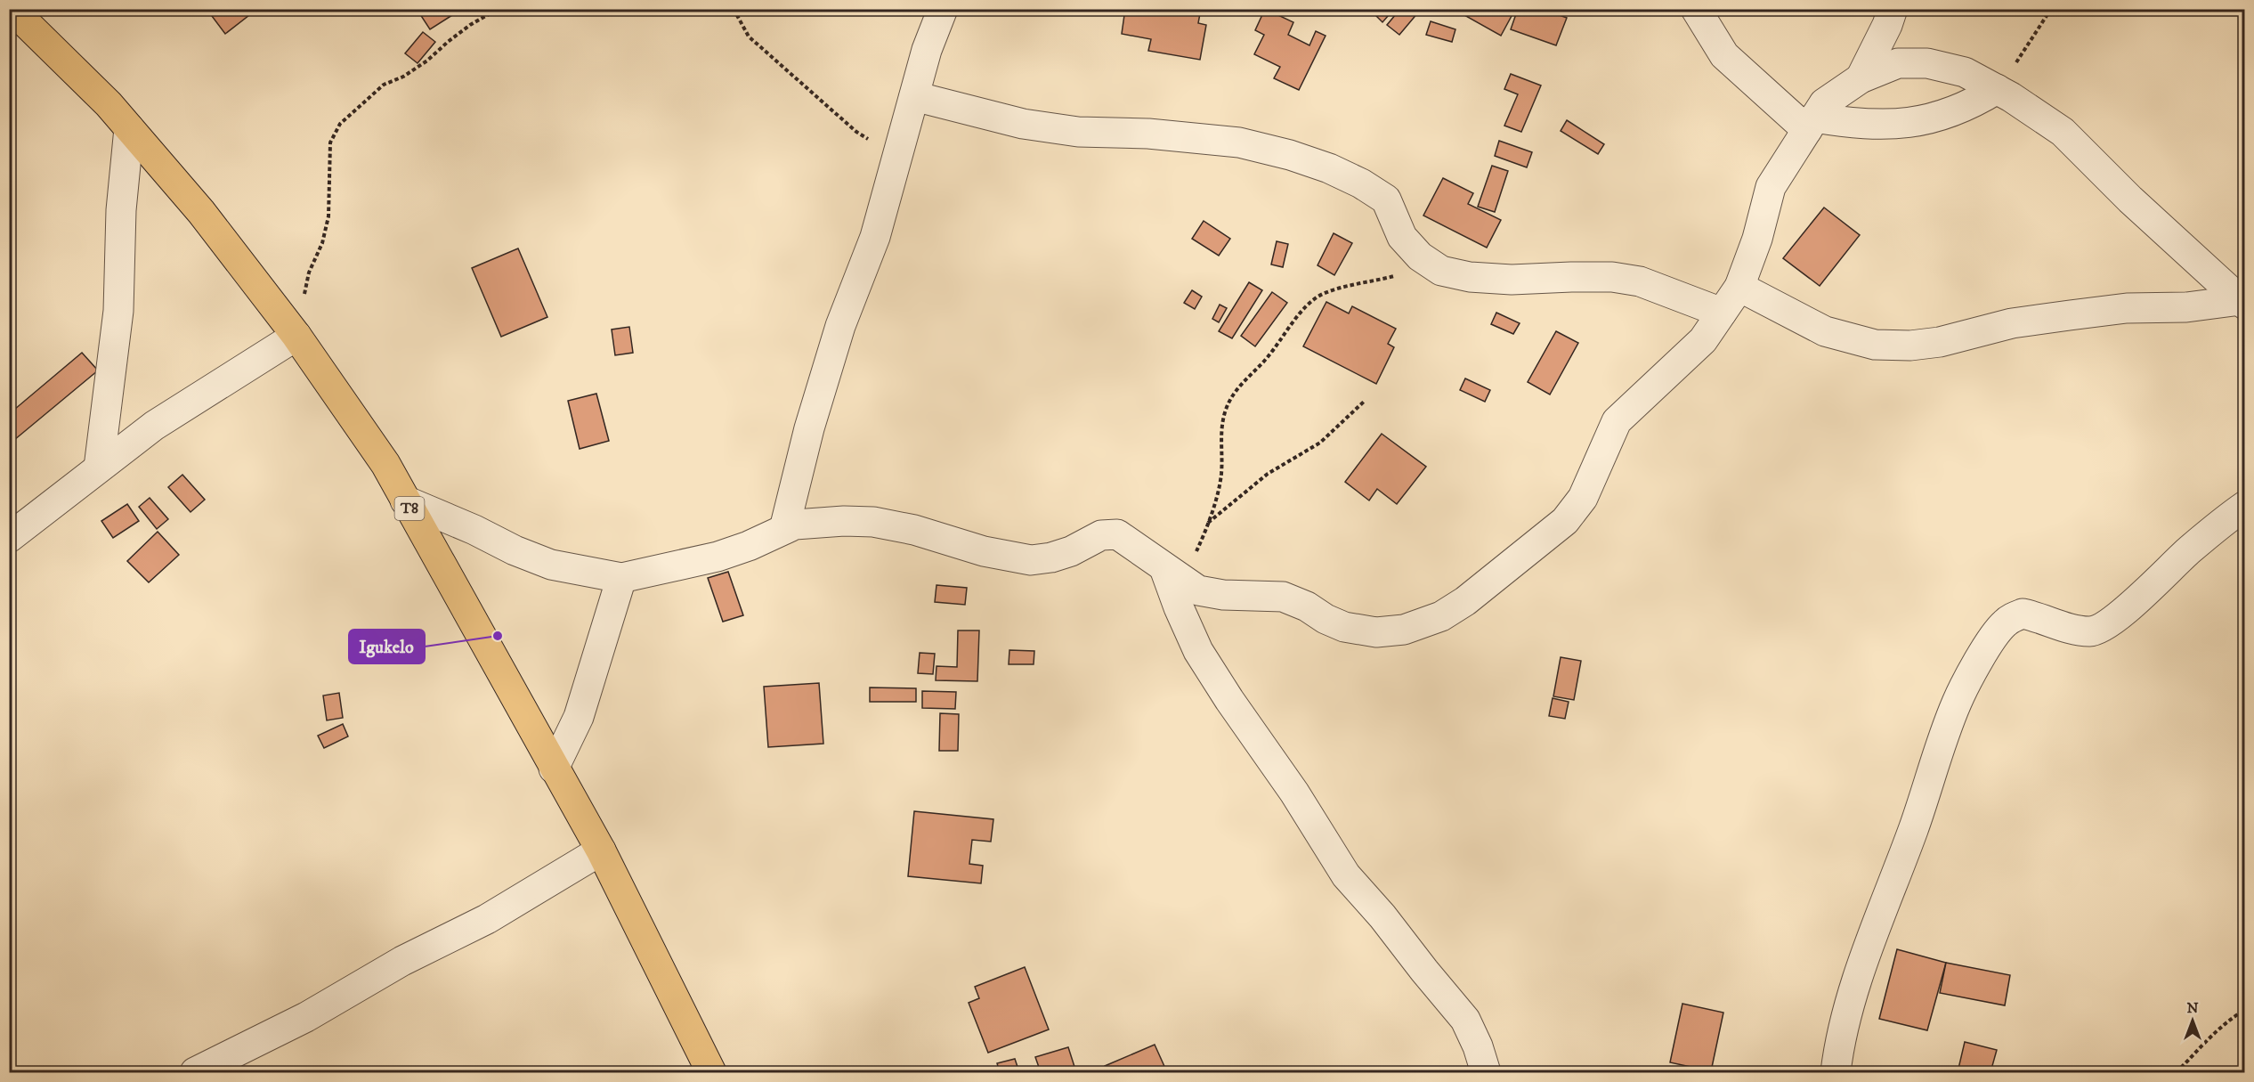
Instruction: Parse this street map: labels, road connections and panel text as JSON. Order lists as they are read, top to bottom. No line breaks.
{"streets":{"highway":["T8"]},"places":["Igukelo"],"north":"top"}
